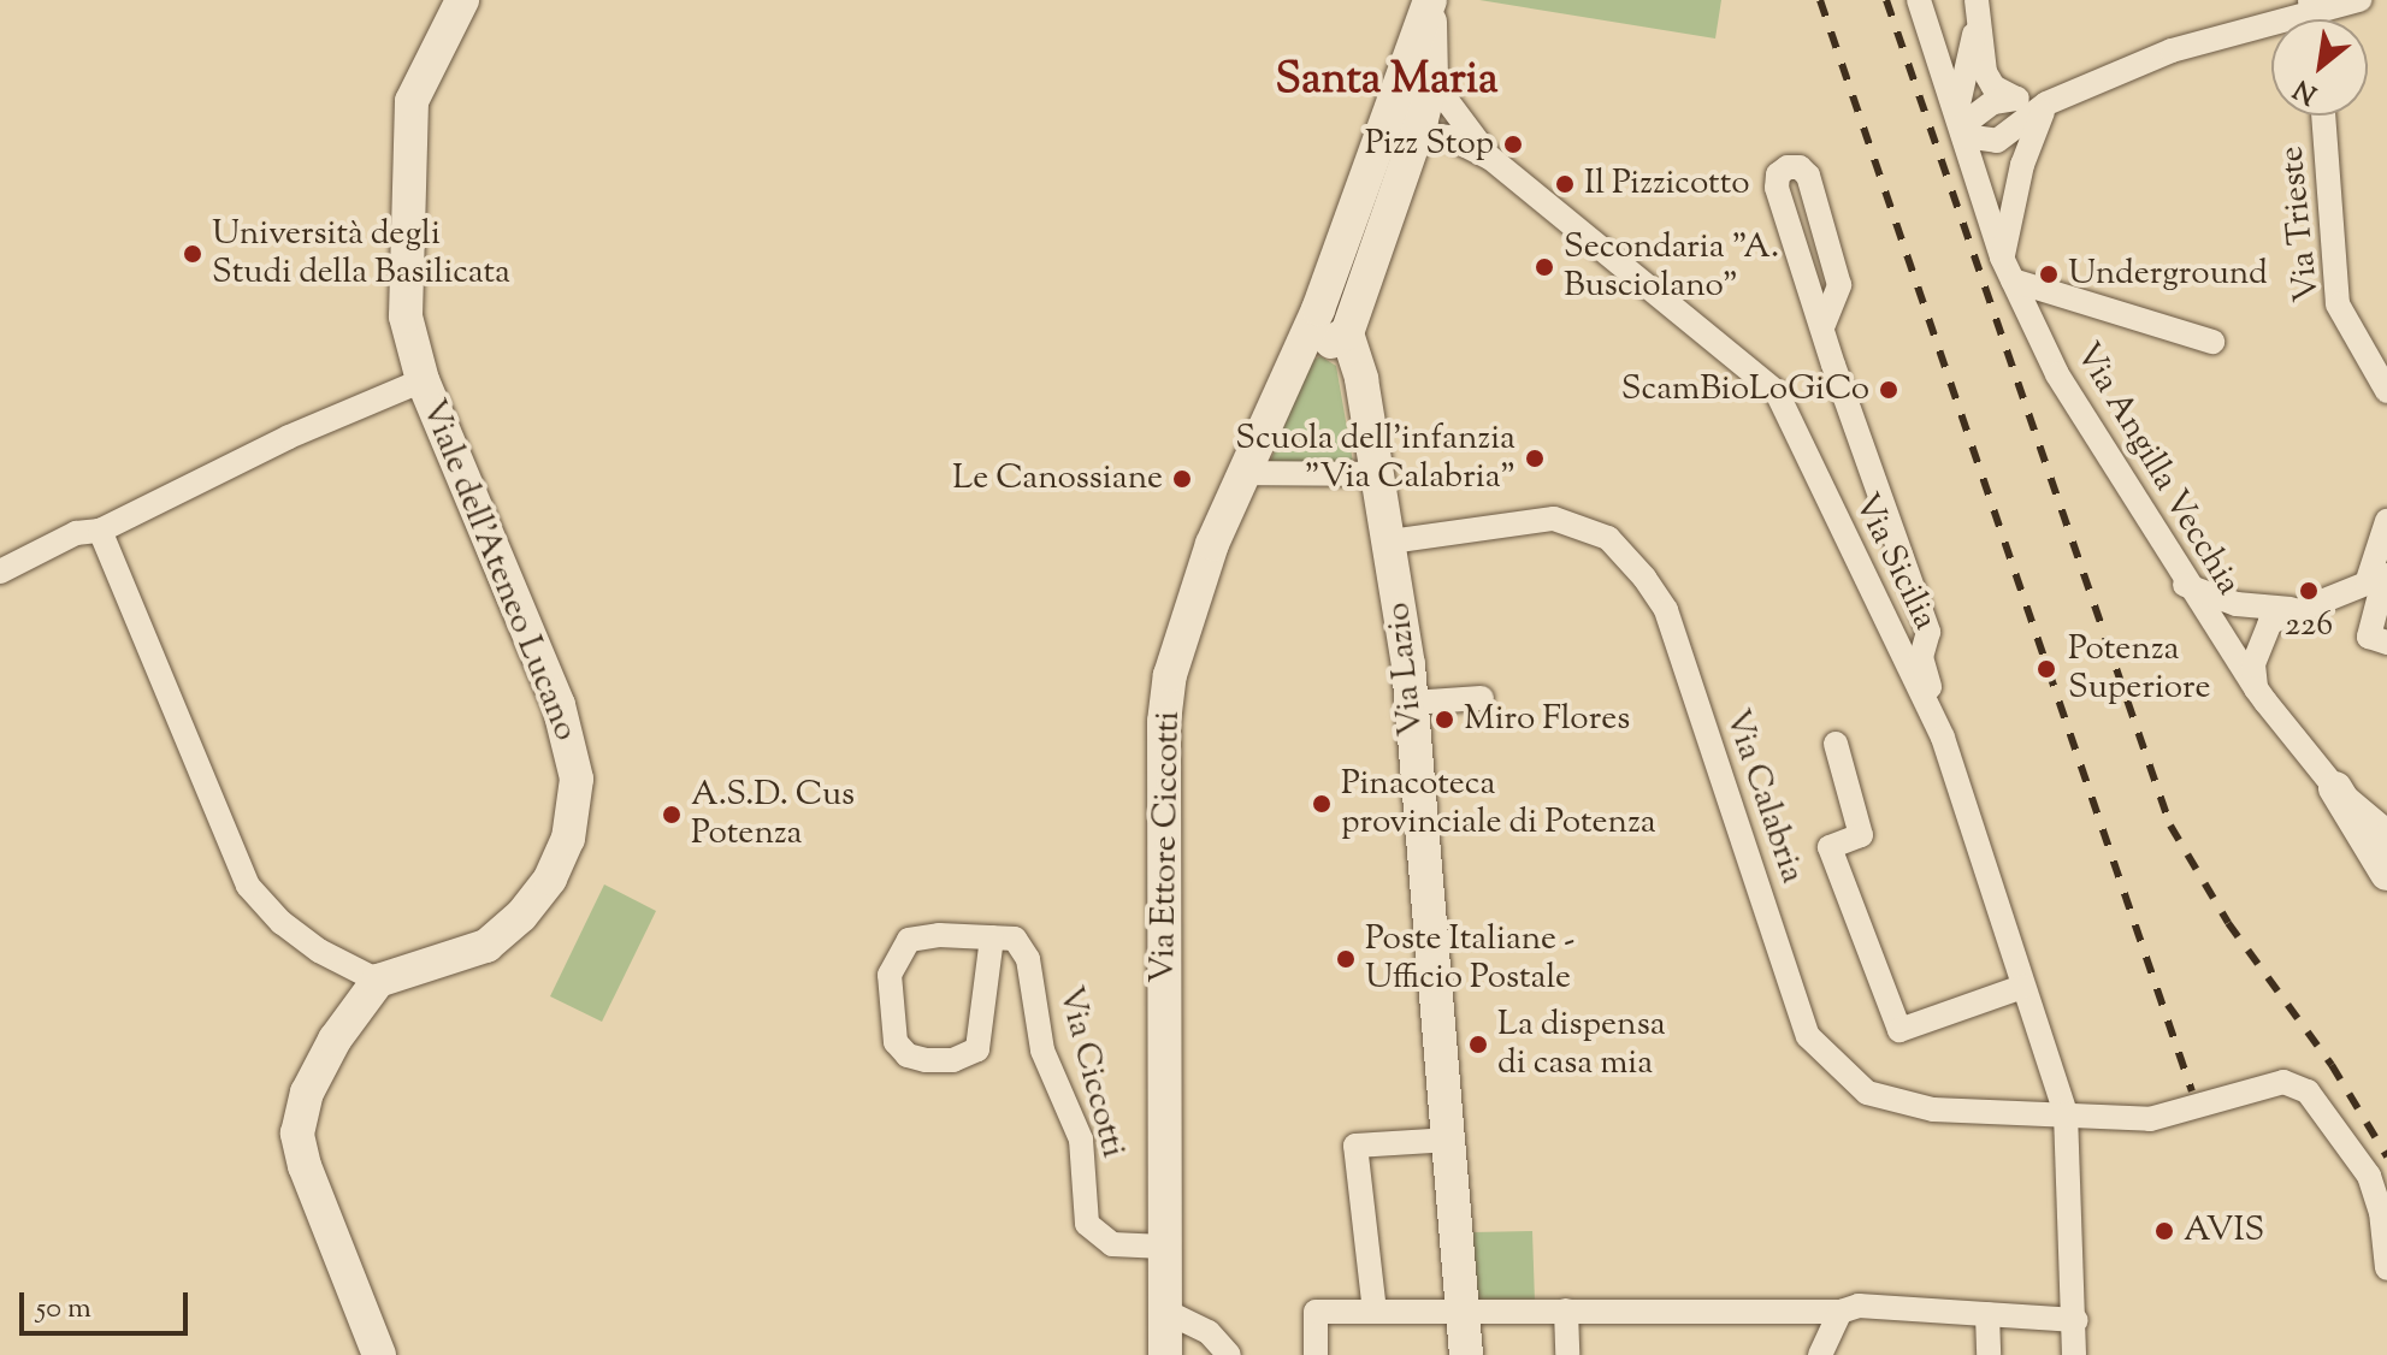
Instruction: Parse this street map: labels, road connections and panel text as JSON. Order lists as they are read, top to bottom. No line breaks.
{"streets":{"main road":["Viale dell'Ateneo Lucano","Via Lazio","Via Ettore Ciccotti"],"street":["Via Trieste","Via Angilla Vecchia","Via Sicilia","Via Calabria","Via Ciccotti"]},"crossings":[["Via Sicilia","Via Calabria"],["Via Lazio","Via Calabria"],["Via Lazio","Via Ettore Ciccotti"],["Via Ettore Ciccotti","Via Ciccotti"]],"districts":["Santa Maria"],"places":["Pizz Stop","Il Pizzicotto","Università degli Studi della Basilicata","Secondaria \"A. Busciolano\"","Underground","ScamBioLoGiCo","Scuola dell'infanzia \"Via Calabria\"","Le Canossiane","226","Potenza Superiore","Miro Flores","Pinacoteca provinciale di Potenza","A.S.D. Cus Potenza","Poste Italiane - Ufficio Postale","La dispensa di casa mia","AVIS"],"scale_bar":"50 m","north":"bottom left"}
